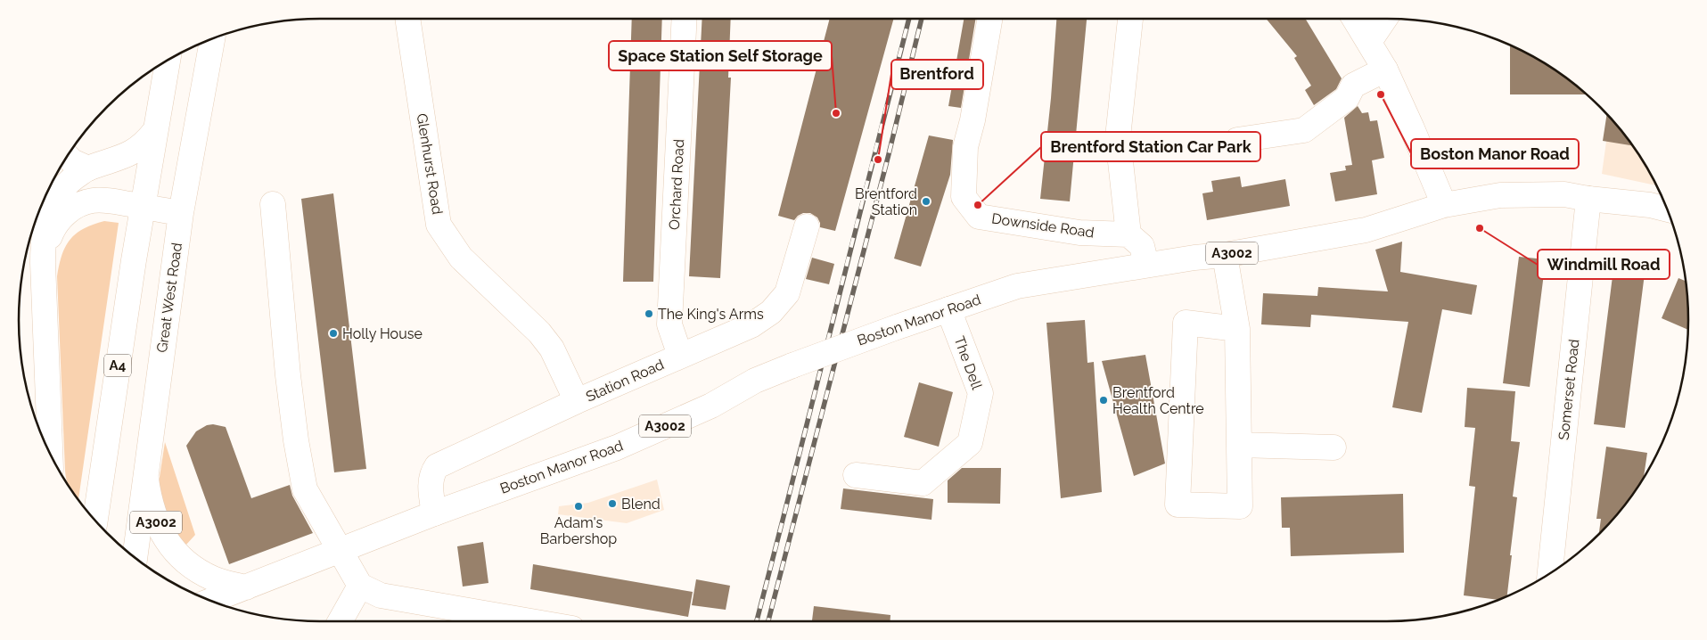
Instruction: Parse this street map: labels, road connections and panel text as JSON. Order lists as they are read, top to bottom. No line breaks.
{"streets":{"main road":["Glenhurst Road","Orchard Road","Downside Road","A3002","Great West Road","Boston Manor Road","The Dell","A4","Station Road","Somerset Road"]},"crossings":[["Glenhurst Road","Station Road"],["Orchard Road","Station Road"],["A3002","Great West Road"],["A3002","Boston Manor Road"],["Boston Manor Road","The Dell"],["Boston Manor Road","Station Road"],["Boston Manor Road","Somerset Road"]],"places":["Boston Manor Road","Space Station Self Storage","Brentford","Brentford Station","Brentford Station Car Park","Windmill Road","The King's Arms","Holly House","Brentford Health Centre","Blend","Adam's Barbershop"]}
